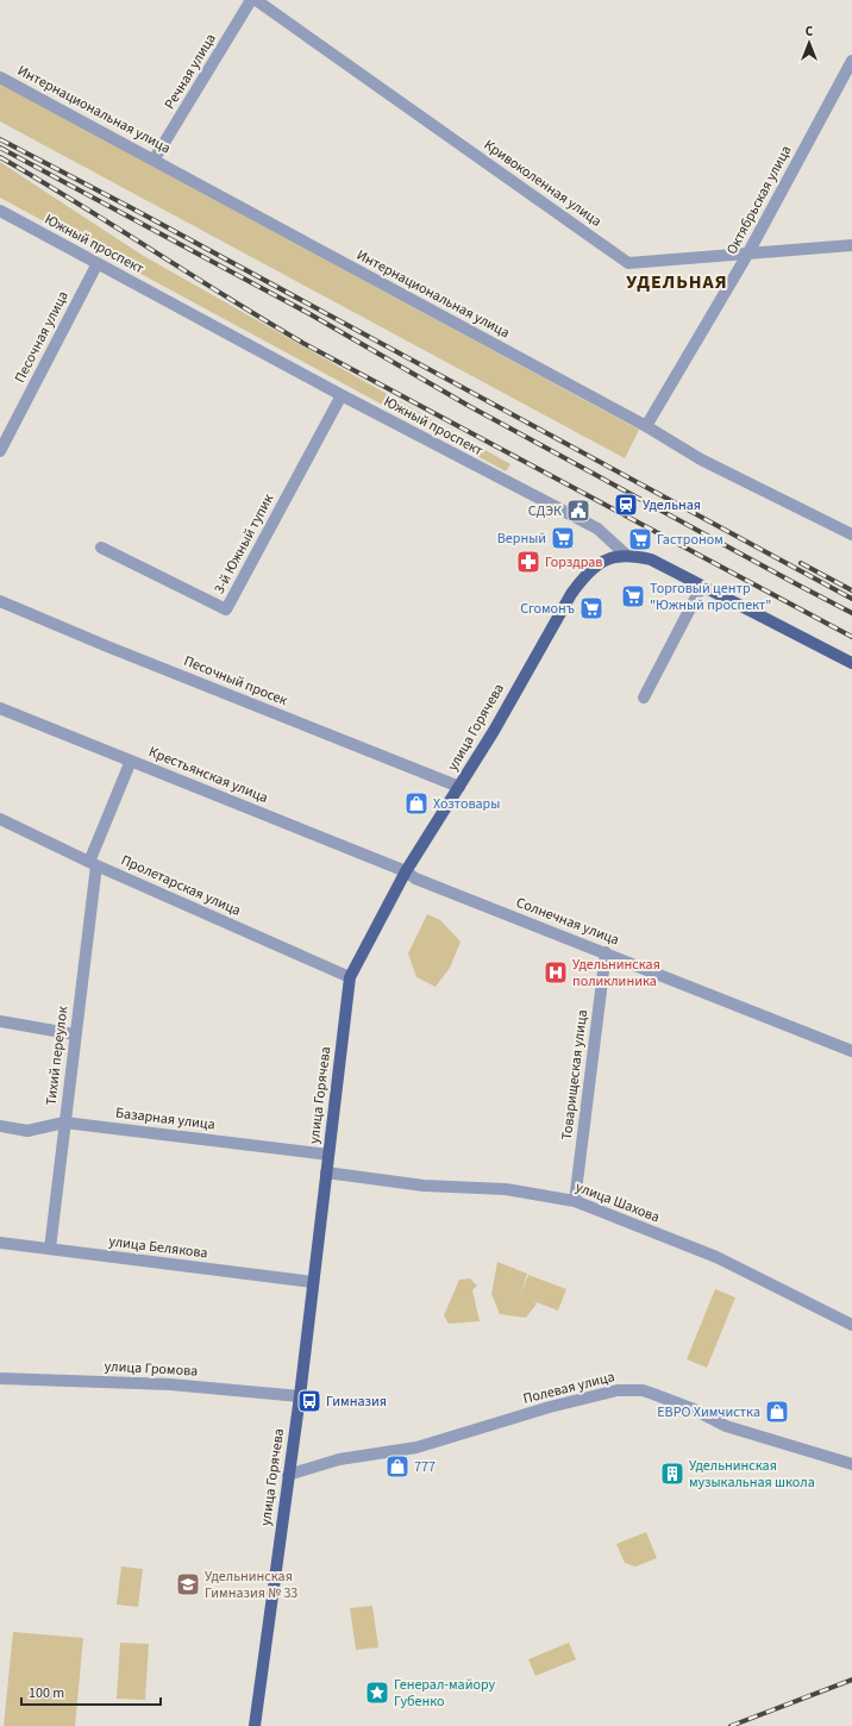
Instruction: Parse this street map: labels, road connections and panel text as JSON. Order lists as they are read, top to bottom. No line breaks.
{"streets":{"main road":["улица Горячева"],"street":["Речная улица","Интернациональная улица","Кривоколенная улица","Октябрьская улица","Южный проспект","Песочная улица","3-й Южный тупик","Песочный просек","Крестьянская улица","Пролетарская улица","Солнечная улица","Тихий переулок","Товарищеская улица","Базарная улица","улица Шахова","улица Белякова","улица Громова","Полевая улица"]},"crossings":[["Речная улица","Интернациональная улица"],["Интернациональная улица","Октябрьская улица"],["Кривоколенная улица","Октябрьская улица"],["Южный проспект","Песочная улица"],["Южный проспект","3-й Южный тупик"],["Южный проспект","улица Горячева"],["Песочный просек","улица Горячева"],["улица Горячева","Крестьянская улица"],["улица Горячева","Пролетарская улица"],["улица Горячева","Солнечная улица"],["улица Горячева","Базарная улица"],["улица Горячева","улица Шахова"],["улица Горячева","улица Белякова"],["улица Горячева","улица Громова"],["улица Горячева","Полевая улица"],["Крестьянская улица","Солнечная улица"],["Крестьянская улица","Тихий переулок"],["Пролетарская улица","Тихий переулок"],["Солнечная улица","Товарищеская улица"],["Тихий переулок","Базарная улица"],["Тихий переулок","улица Белякова"],["Товарищеская улица","улица Шахова"]],"districts":["УДЕЛЬНАЯ"],"places":{"station":["Удельная"],"public building":["СДЭК"],"supermarket":["Верный","Гастроном","Торговый центр \"Южный проспект\"","Сгомонъ"],"pharmacy":["Горздрав"],"shop":["Хозтовары","ЕВРО Химчистка","777"],"hospital":["Удельнинская поликлиника"],"bus stop":["Гимназия"],"building":["Удельнинская музыкальная школа"],"school or university":["Удельнинская Гимназия № 33"],"place":["Генерал-майору Губенко"]},"scale_bar":"100 m","north":"top"}
